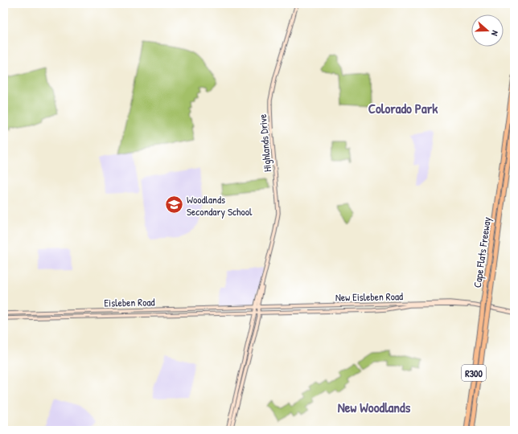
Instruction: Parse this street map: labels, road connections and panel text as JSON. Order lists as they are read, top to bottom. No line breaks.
{"streets":{"highway":["Cape Flats Freeway","R300"],"main road":["Highlands Drive","New Eisleben Road","Eisleben Road"]},"crossings":[["Highlands Drive","New Eisleben Road"],["Highlands Drive","Eisleben Road"],["New Eisleben Road","Eisleben Road"]],"districts":["Colorado Park","New Woodlands"],"places":{"school or university":["Woodlands Secondary School"]},"north":"right"}
